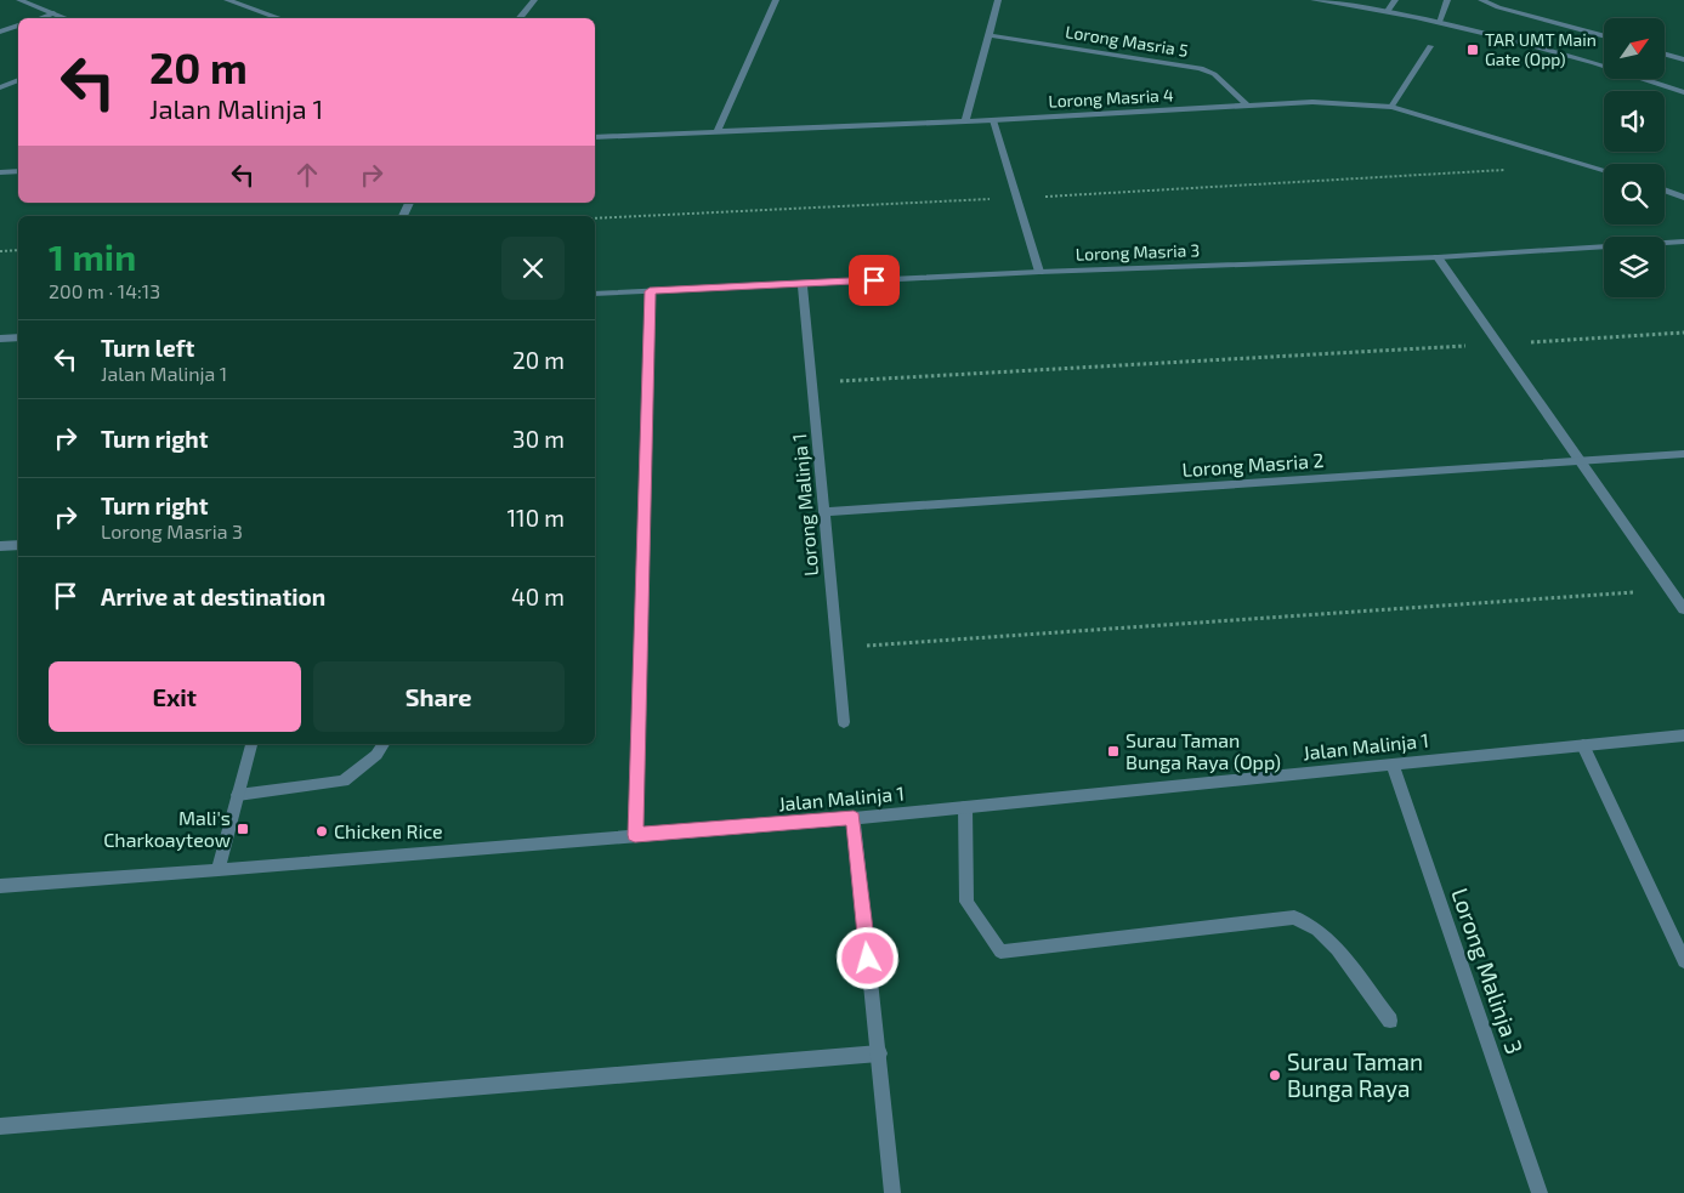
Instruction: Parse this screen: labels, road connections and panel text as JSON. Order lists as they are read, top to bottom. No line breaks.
{"streets":{"street":["Lorong Masria 5","Lorong Masria 4","Lorong Masria 3","Lorong Masria 2","Lorong Malinja 1","Jalan Malinja 1","Lorong Malinja 3"]},"crossings":[["Lorong Masria 5","Lorong Masria 4"],["Lorong Masria 3","Lorong Malinja 1"],["Lorong Masria 2","Lorong Malinja 1"],["Jalan Malinja 1","Lorong Malinja 3"]],"places":{"transit":["TAR UMT Main Gate (Opp)","Surau Taman Bunga Raya (Opp)","Mali's Charkoayteow"],"other":["Chicken Rice","Surau Taman Bunga Raya"]},"north":"top right","page":{"turn":["20 m","Jalan Malinja 1"],"heading":["1 min","200 m · 14:13"],"list":[{"name":"Turn left","note":"Jalan Malinja 1","value":"20 m"},{"name":"Turn right","value":"30 m"},{"name":"Turn right","note":"Lorong Masria 3","value":"110 m"},{"name":"Arrive at destination","value":"40 m"}],"buttons":["Exit","Share"]}}
